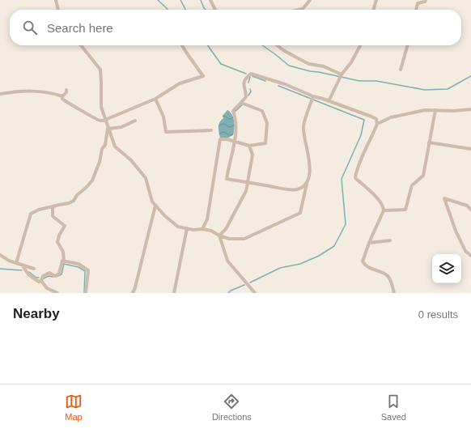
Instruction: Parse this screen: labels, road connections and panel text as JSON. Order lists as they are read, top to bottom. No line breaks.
{"page":{"search":"Search here","heading":["Nearby","0 results"],"nav":["Map","Directions","Saved"]}}
